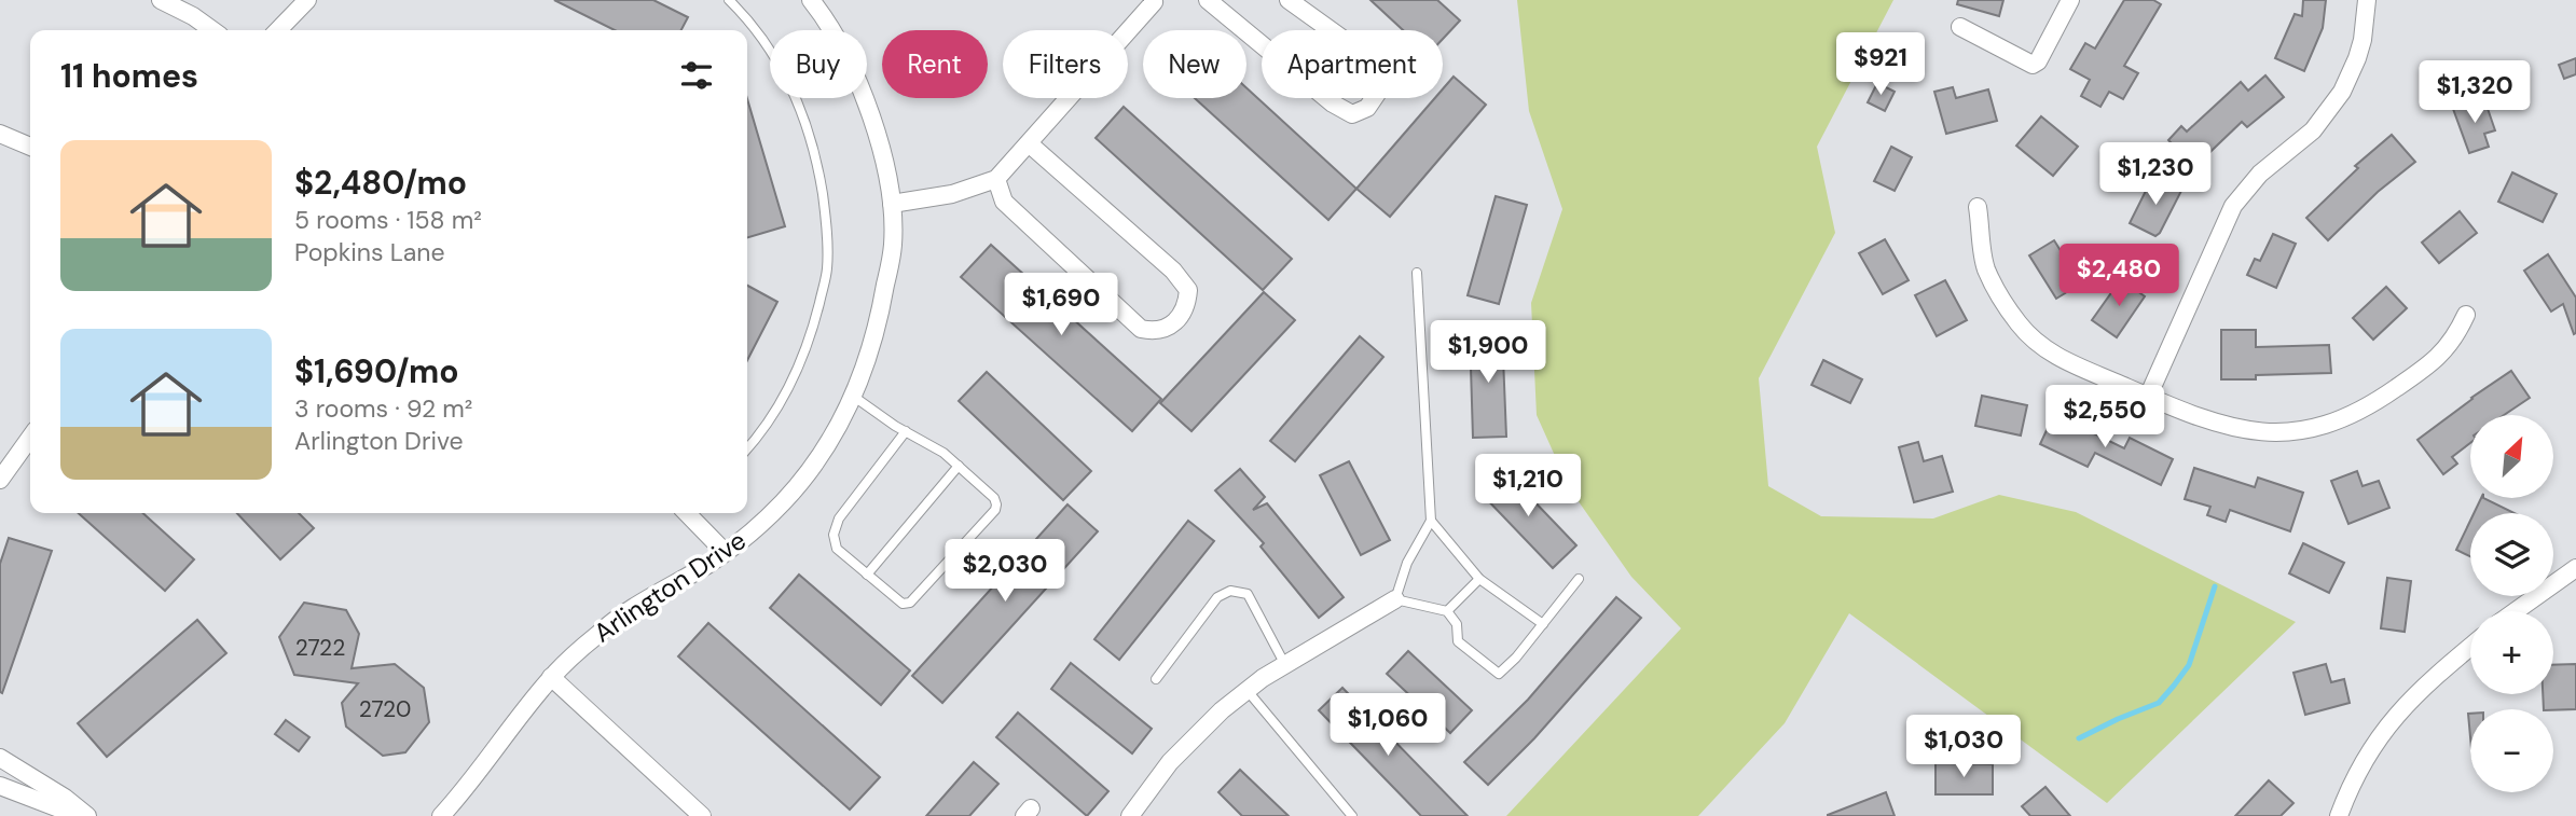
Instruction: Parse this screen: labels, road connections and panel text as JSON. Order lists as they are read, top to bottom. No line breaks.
{"streets":{"street":["Arlington Drive"]},"house_numbers":["2722","2720"],"north":"top right","page":{"chip":["Buy","Rent","Filters","New","Apartment"],"heading":"11 homes","price":["$921","$1,320","$1,230","$2,480","$1,690","$1,900","$2,550","$1,210","$2,030","$1,060","$1,030"],"list":[{"name":"$2,480/mo","note":"5 rooms · 158 m² · Popkins Lane"},{"name":"$1,690/mo","note":"3 rooms · 92 m² · Arlington Drive"}],"map_buttons":["+","−"]}}
